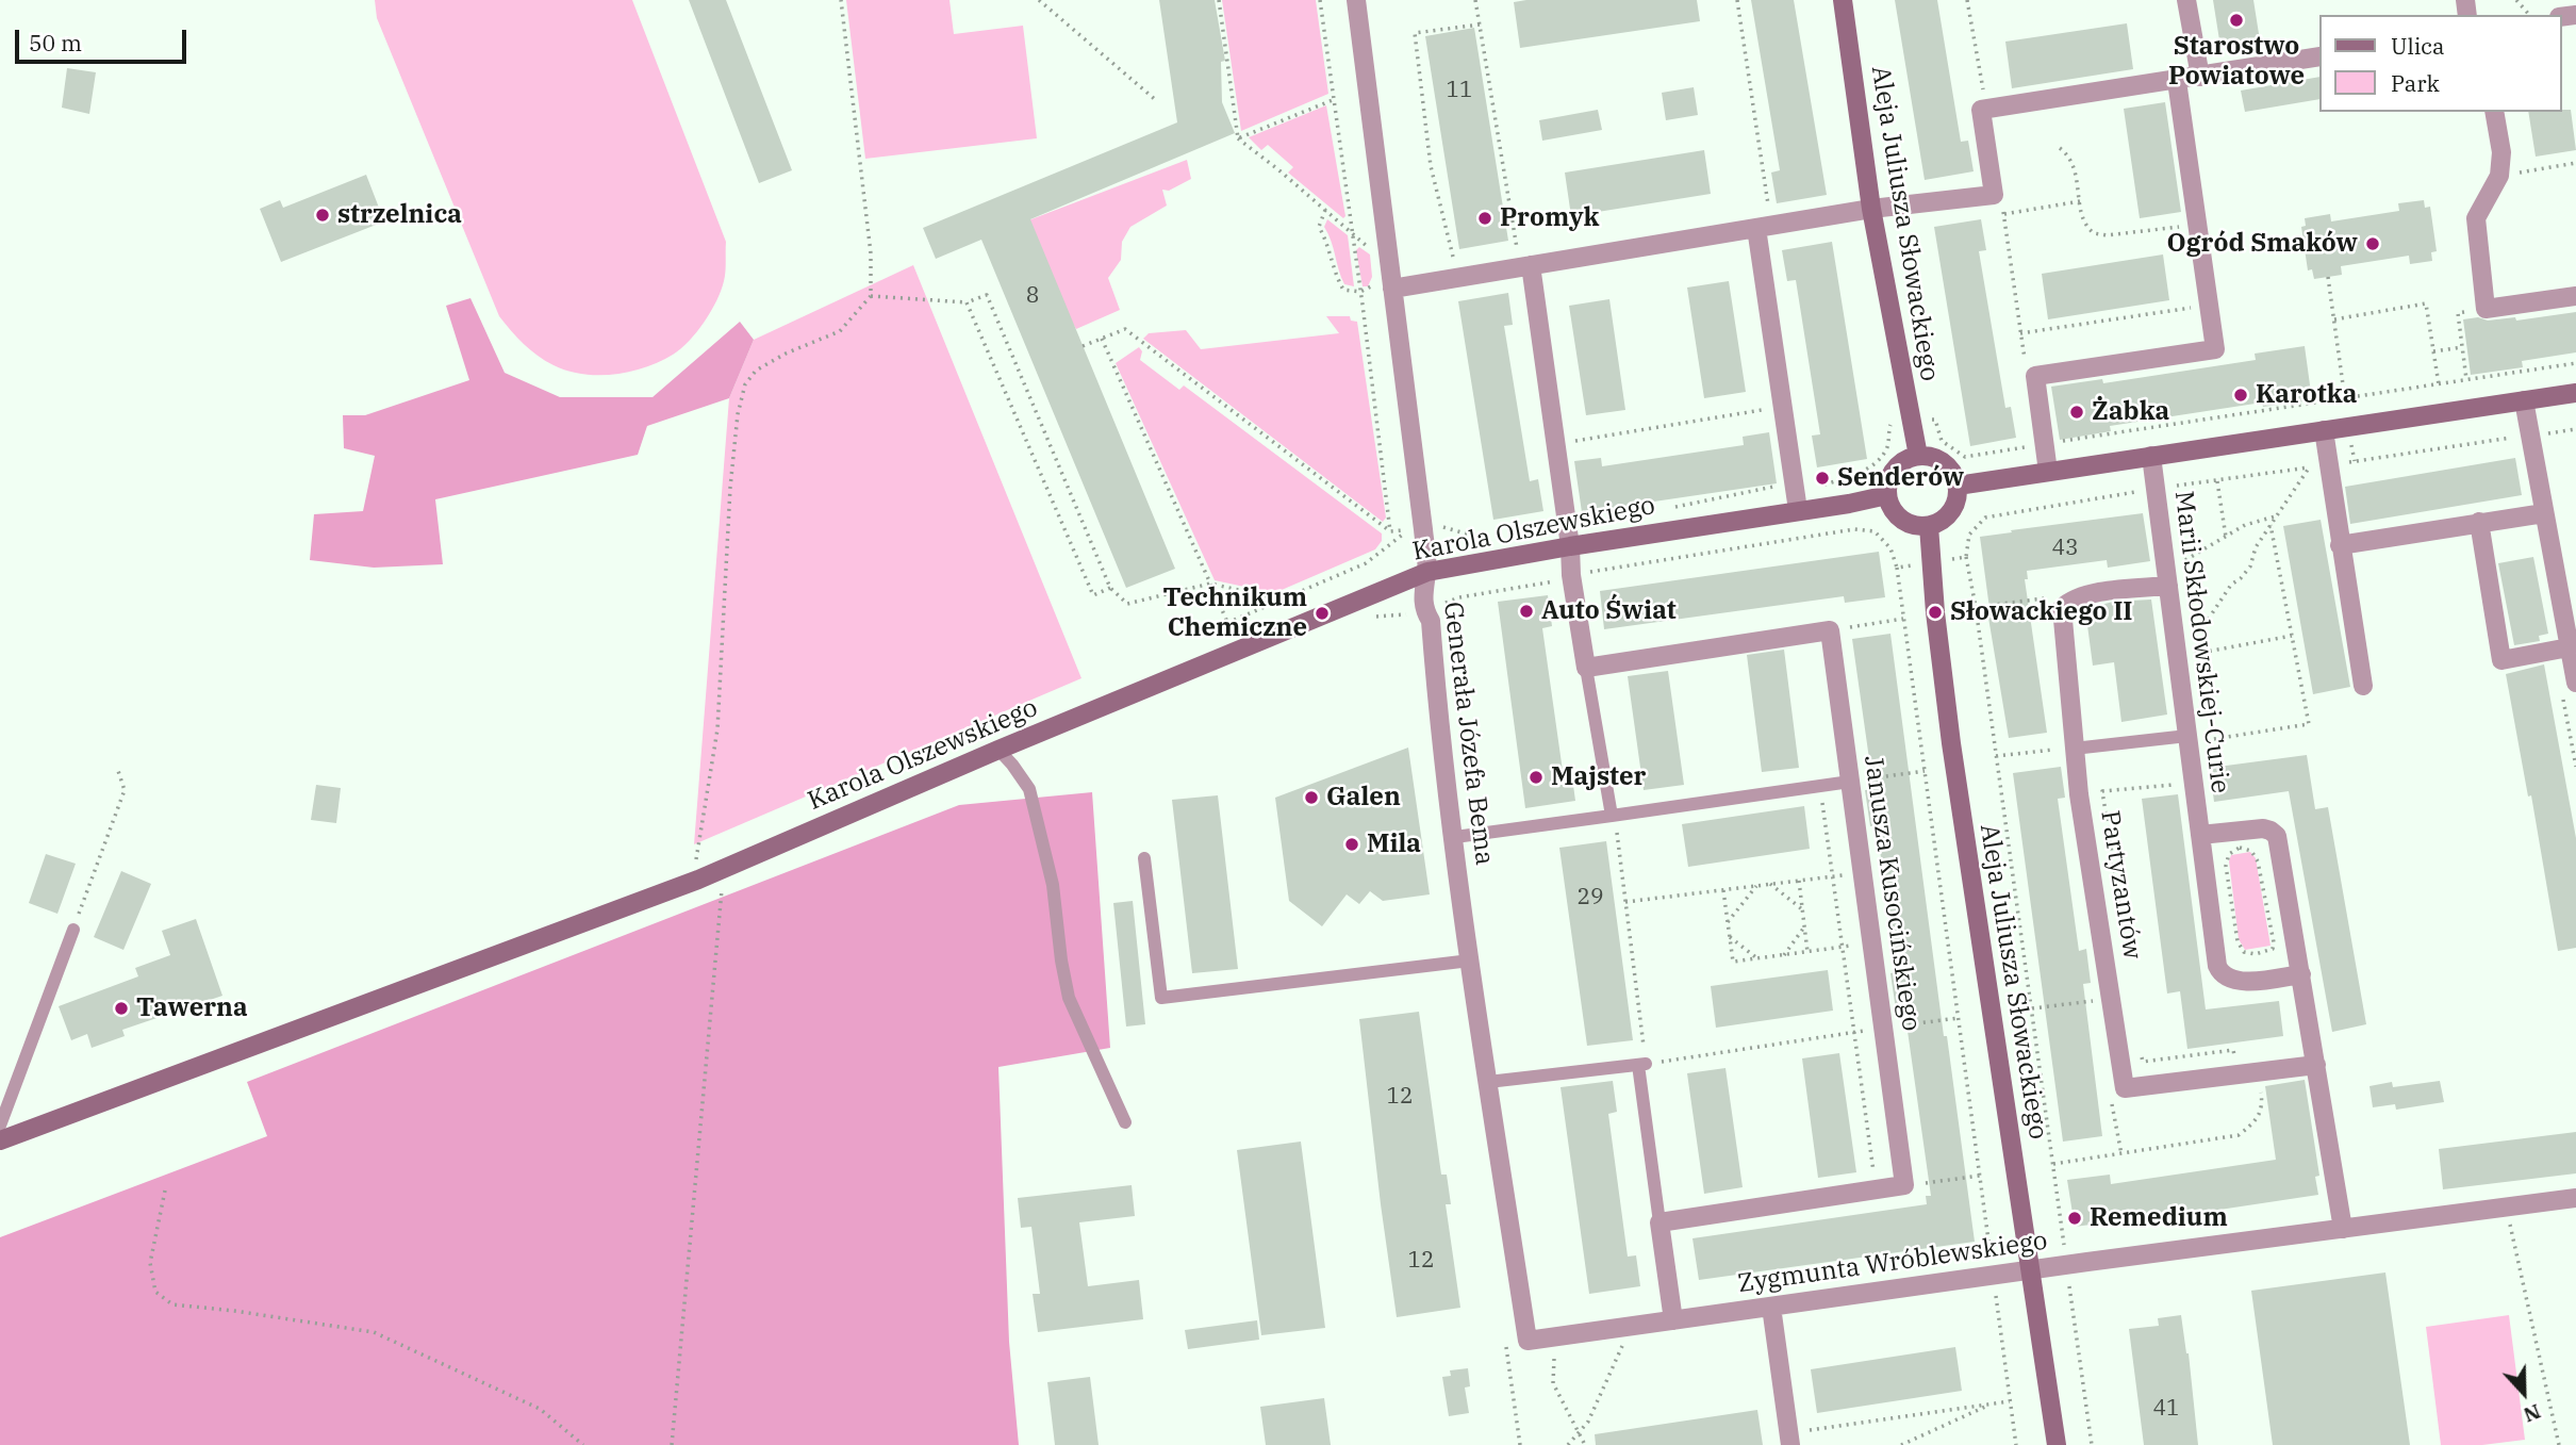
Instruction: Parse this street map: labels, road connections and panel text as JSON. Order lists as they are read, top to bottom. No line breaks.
{"streets":{"street":["Aleja Juliusza Słowackiego","Karola Olszewskiego","Marii Skłodowskiej-Curie","Generała Józefa Bema","Partyzantów","Janusza Kusocińskiego","Zygmunta Wróblewskiego"]},"crossings":[["Aleja Juliusza Słowackiego","Karola Olszewskiego"],["Aleja Juliusza Słowackiego","Zygmunta Wróblewskiego"],["Karola Olszewskiego","Generała Józefa Bema"],["Marii Skłodowskiej-Curie","Partyzantów"],["Marii Skłodowskiej-Curie","Zygmunta Wróblewskiego"],["Generała Józefa Bema","Zygmunta Wróblewskiego"]],"places":["Starostwo Powiatowe","strzelnica","Promyk","Ogród Smaków","Karotka","Żabka","Senderów","Auto Świat","Słowackiego II","Technikum Chemiczne","Majster","Galen","Mila","Tawerna","Remedium"],"house_numbers":["11","8","43","29","12","12","41"],"legend":["Ulica","Park"],"scale_bar":"50 m","north":"bottom"}
